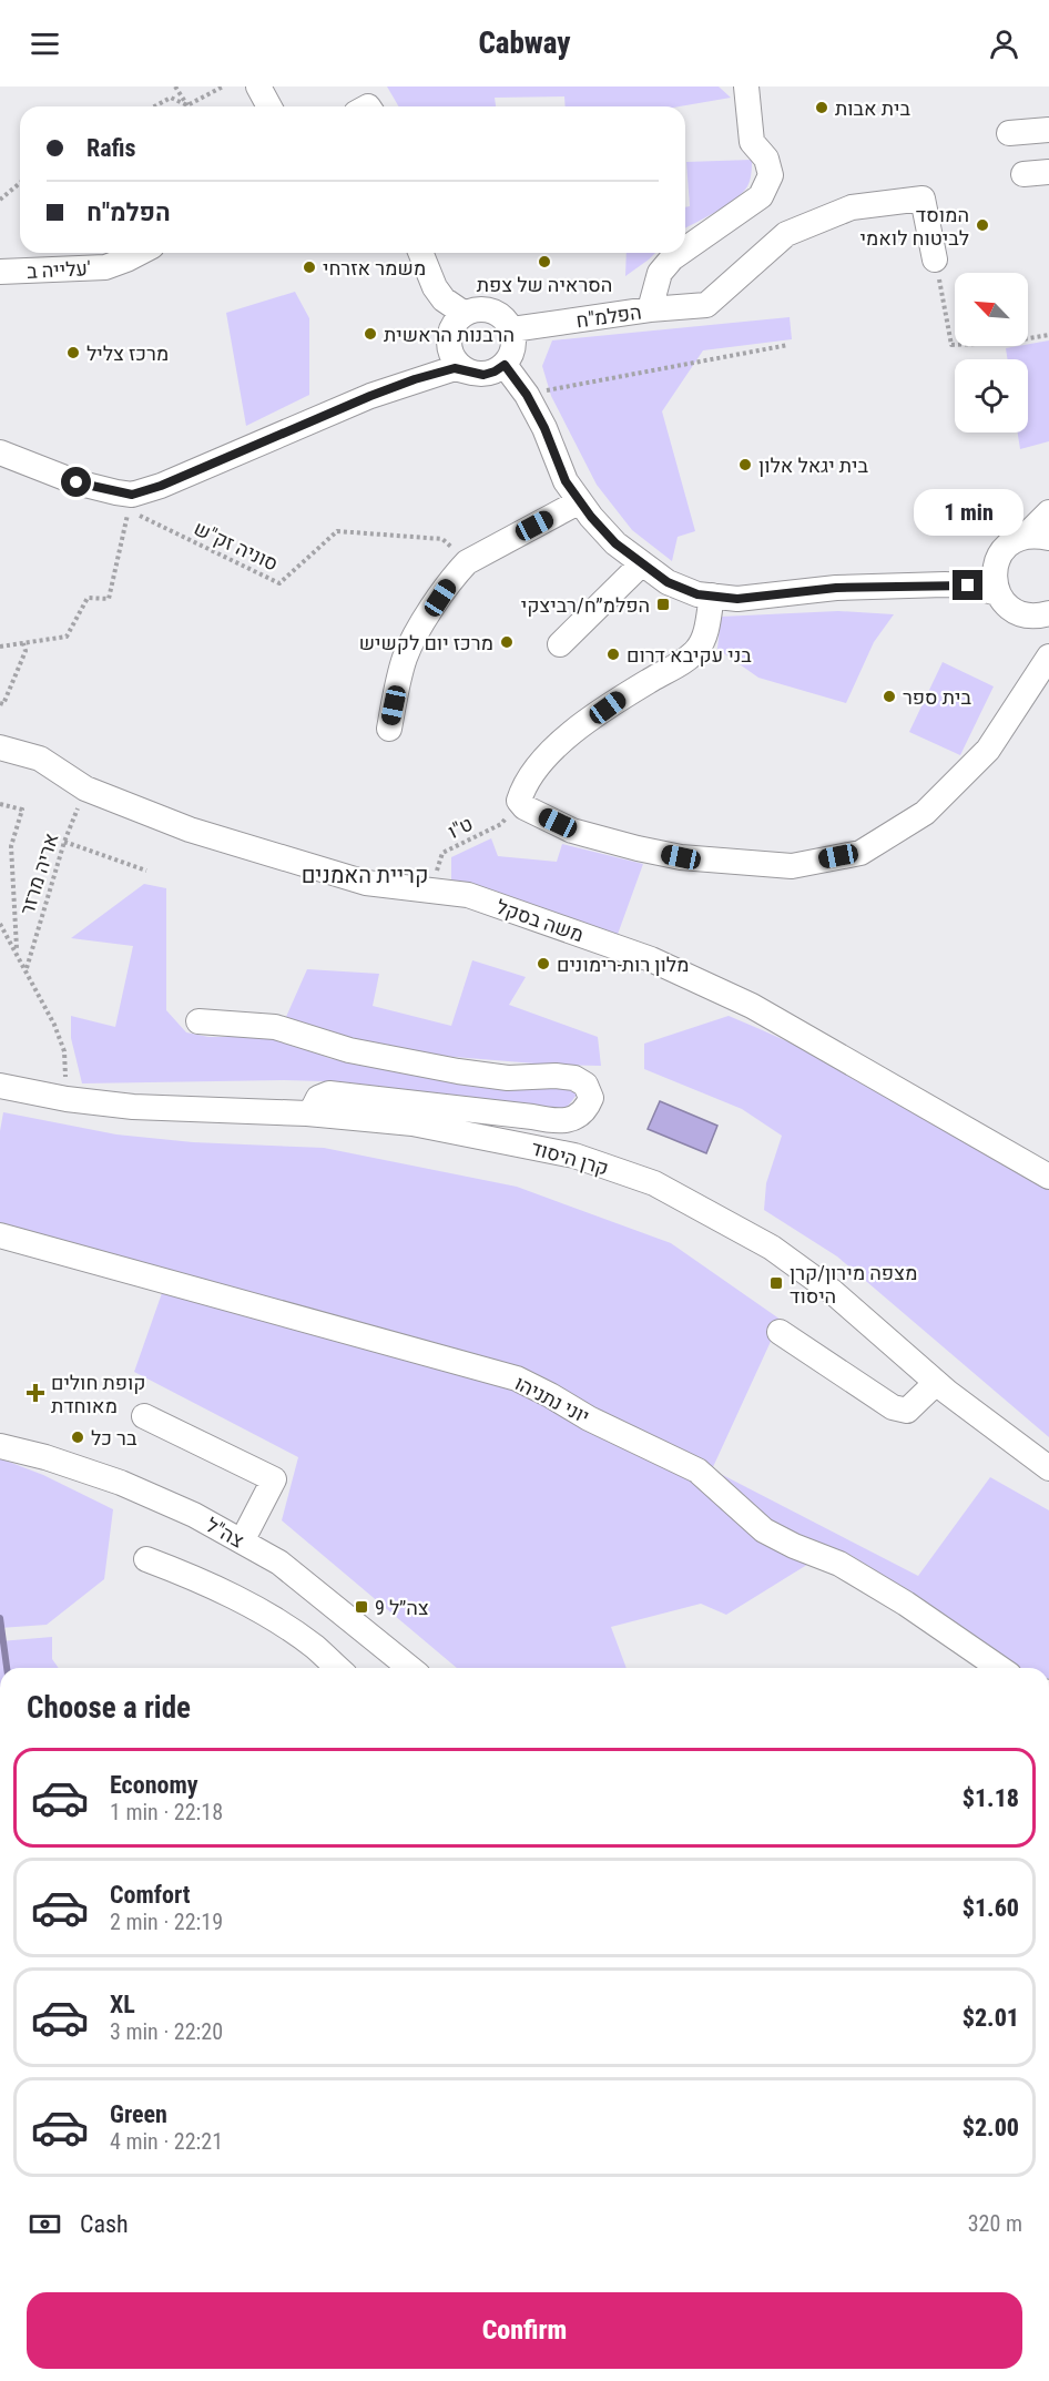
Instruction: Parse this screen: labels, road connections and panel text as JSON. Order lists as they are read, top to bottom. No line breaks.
{"streets":{"street":["עלייה ב'","הפלמ\"ח","משה בסקל","קרן היסוד","יוני נתניהו","צה\"ל"],"path":["סוניה זק\"ש","ט\"ו","אריה מרזר"]},"crossings":[["ט\"ו","משה בסקל"],["אריה מרזר","משה בסקל"]],"districts":["קריית האמנים"],"places":{"other":["בית אבות","המוסד לביטוח לואמי","הסראיה של צפת","משמר אזרחי","הרבנות הראשית","מרכז צליל","בית יגאל אלון","מרכז יום לקשיש","בני עקיבא דרום","בית ספר","מלון רות-רימונים","בר כל"],"transit":["הפלמ״ח/רביצקי","מצפה מירון/קרן היסוד","צה״ל 9"],"health":["קופת חולים מאוחדת"]},"north":"top left","page":{"header":"Cabway","banner":["Rafis","הפלמ\"ח"],"bubble":"1 min","heading":"Choose a ride","list":[{"name":"Economy","note":"1 min · 22:18","value":"$1.18"},{"name":"Comfort","note":"2 min · 22:19","value":"$1.60"},{"name":"XL","note":"3 min · 22:20","value":"$2.01"},{"name":"Green","note":"4 min · 22:21","value":"$2.00"}],"pay":["Cash","320 m"],"buttons":"Confirm"}}
